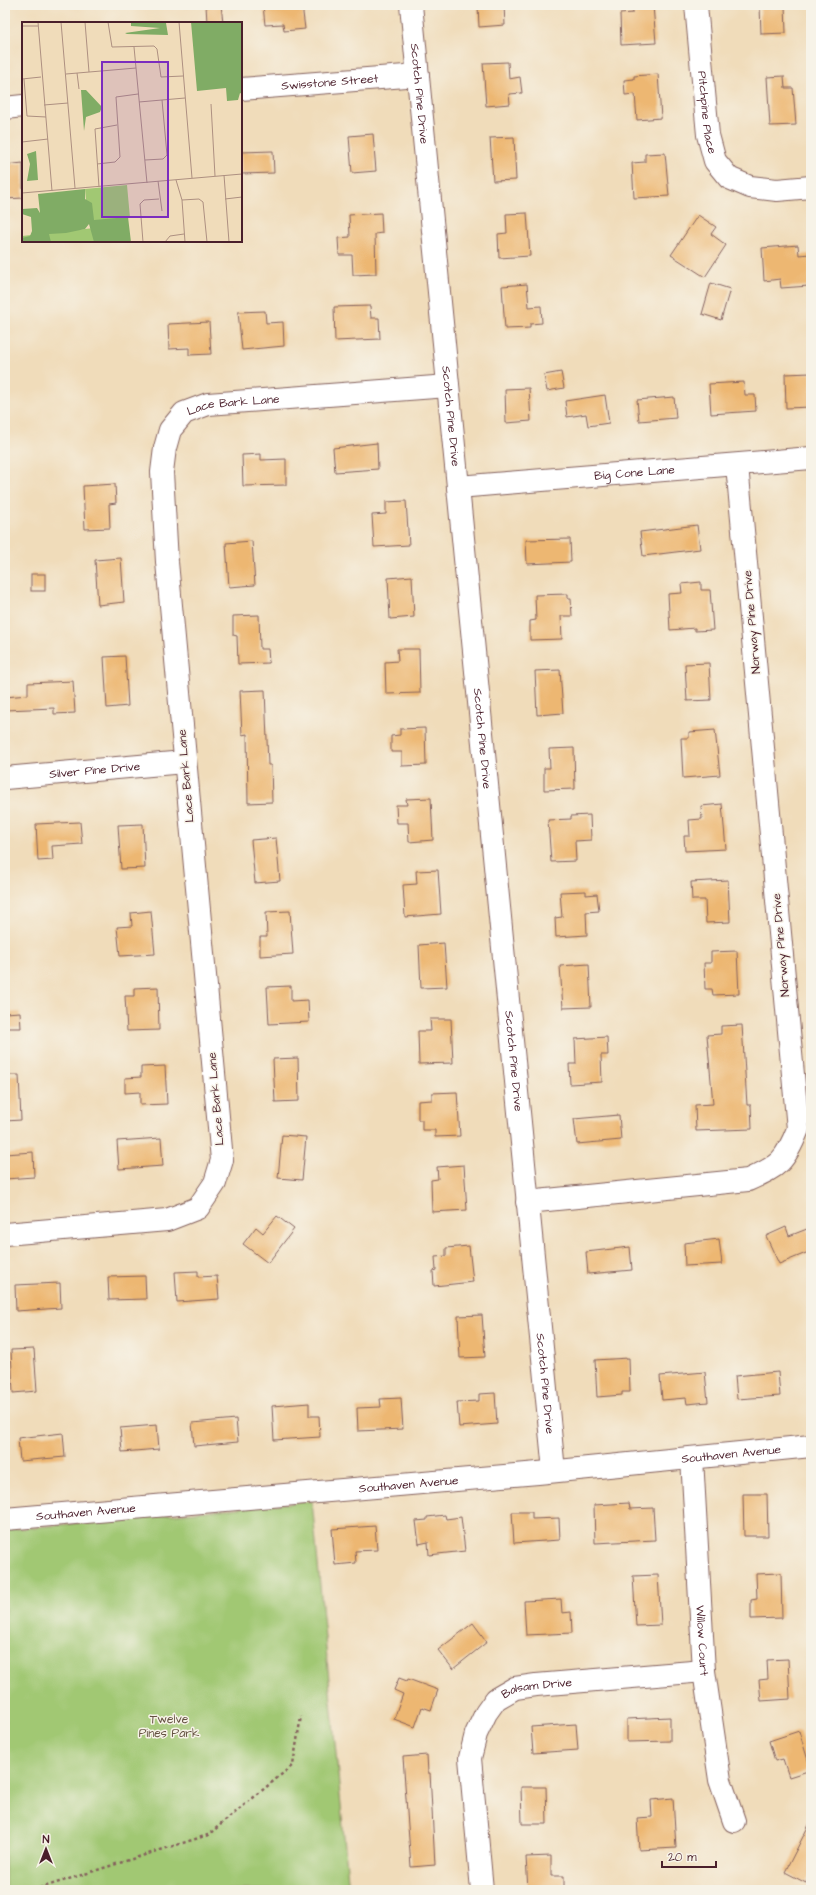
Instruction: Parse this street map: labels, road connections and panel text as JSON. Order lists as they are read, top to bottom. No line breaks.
{"streets":{"street":["Swisstone Street","Scotch Pine Drive","Pitchpine Place","Lace Bark Lane","Big Cone Lane","Norway Pine Drive","Silver Pine Drive","Southaven Avenue","Willow Court","Balsam Drive"]},"crossings":[["Swisstone Street","Scotch Pine Drive"],["Scotch Pine Drive","Lace Bark Lane"],["Scotch Pine Drive","Big Cone Lane"],["Scotch Pine Drive","Norway Pine Drive"],["Scotch Pine Drive","Southaven Avenue"],["Lace Bark Lane","Silver Pine Drive"],["Big Cone Lane","Norway Pine Drive"],["Southaven Avenue","Willow Court"],["Willow Court","Balsam Drive"]],"parks":["Twelve Pines Park"],"scale_bar":"20 m","north":"top"}
